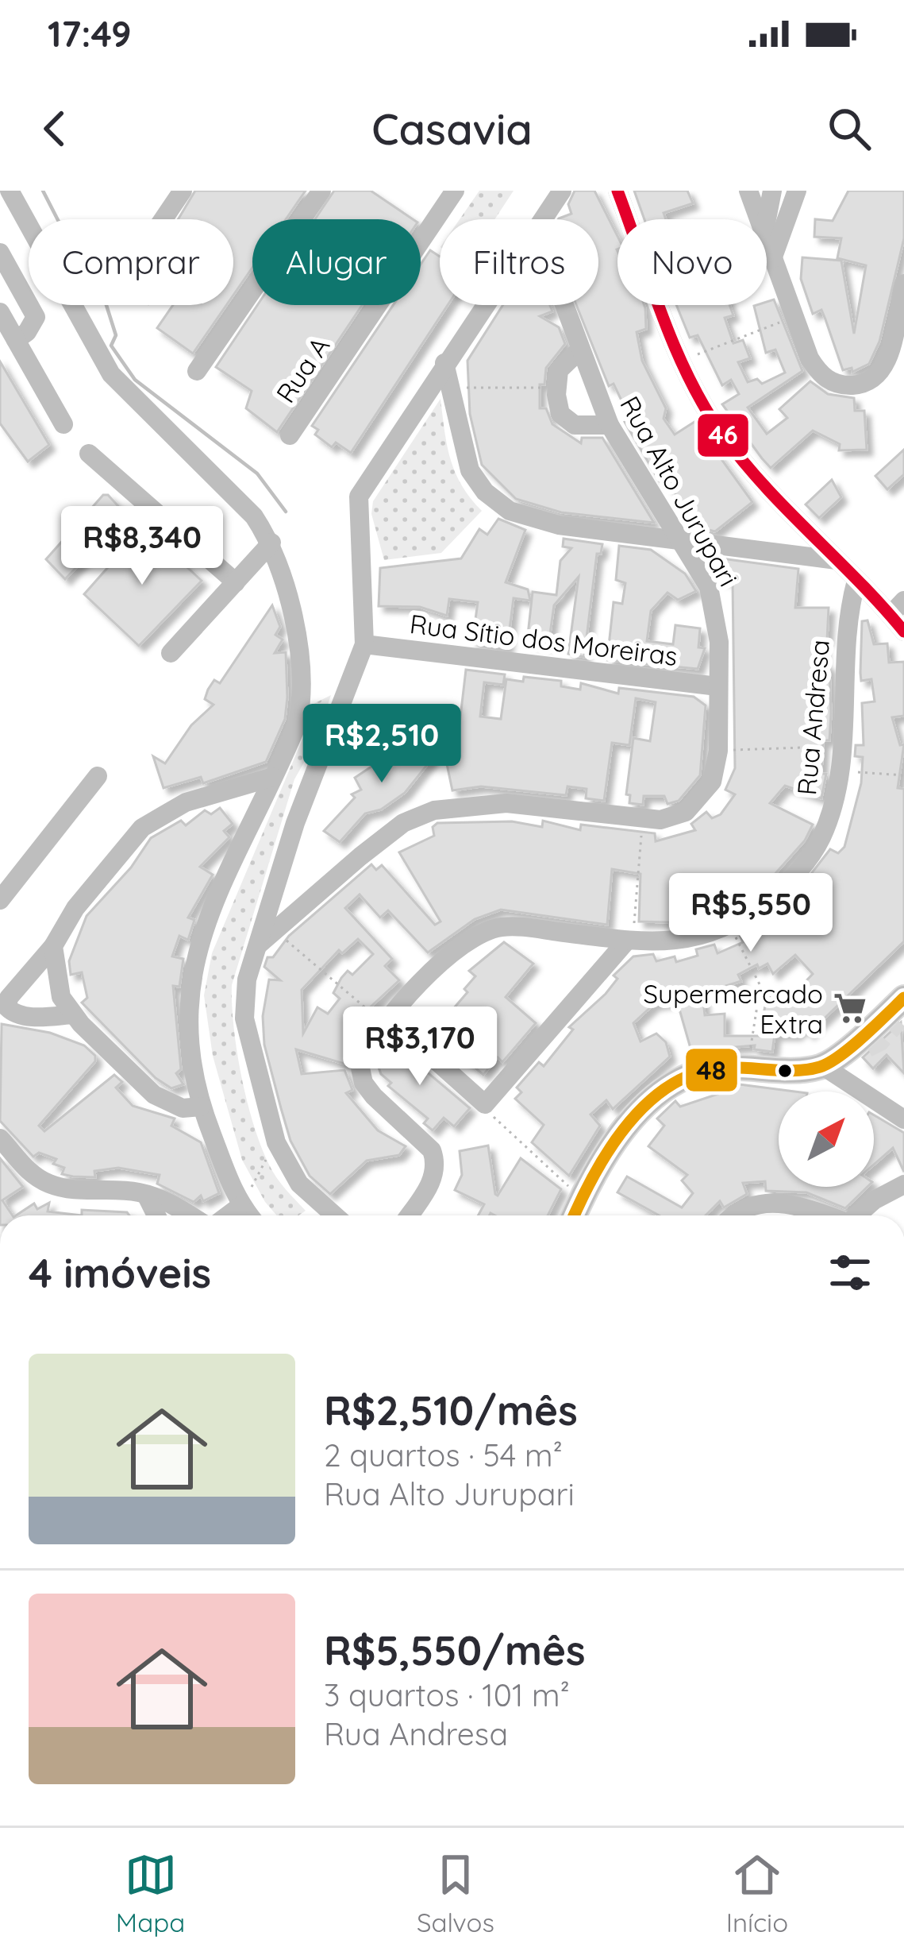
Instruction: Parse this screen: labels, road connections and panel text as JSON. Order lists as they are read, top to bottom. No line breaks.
{"streets":{"street":["Rua A","Rua Alto Jurupari","Rua Sítio dos Moreiras","Rua Andresa"]},"crossings":[["Rua Alto Jurupari","Rua Sítio dos Moreiras"]],"places":{"supermarket":["Supermercado Extra"]},"lines":["transit line 46","transit line 48"],"north":"top right","page":{"status":"17:49","header":"Casavia","chip":["Comprar","Alugar","Filtros","Novo"],"price":["R$8,340","R$2,510","R$5,550","R$3,170"],"heading":"4 imóveis","list":[{"name":"R$2,510/mês","note":"2 quartos · 54 m² · Rua Alto Jurupari"},{"name":"R$5,550/mês","note":"3 quartos · 101 m² · Rua Andresa"}],"tabs":["Mapa","Salvos","Início"]}}
